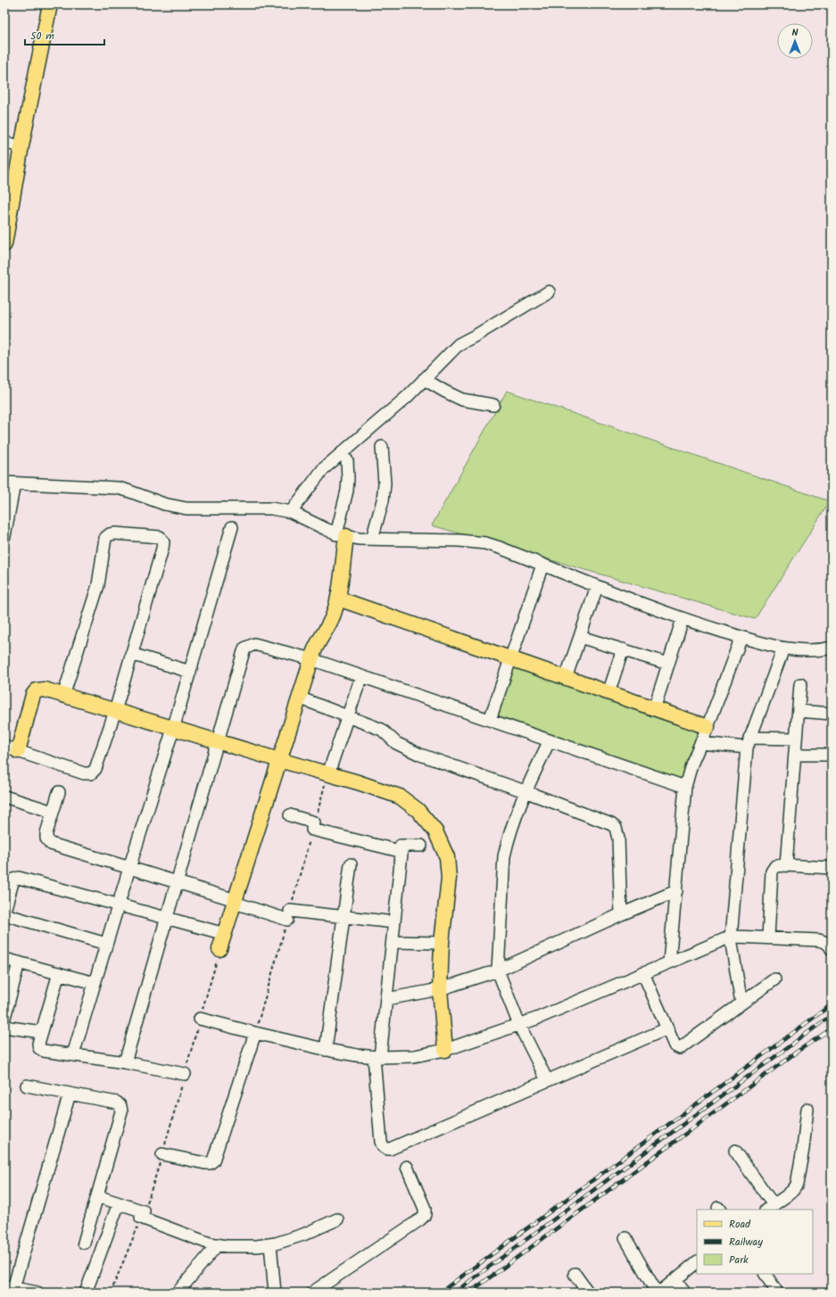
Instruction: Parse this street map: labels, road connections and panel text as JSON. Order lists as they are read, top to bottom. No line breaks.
{"legend":["Road","Railway","Park"],"scale_bar":"50 m","north":"top"}
